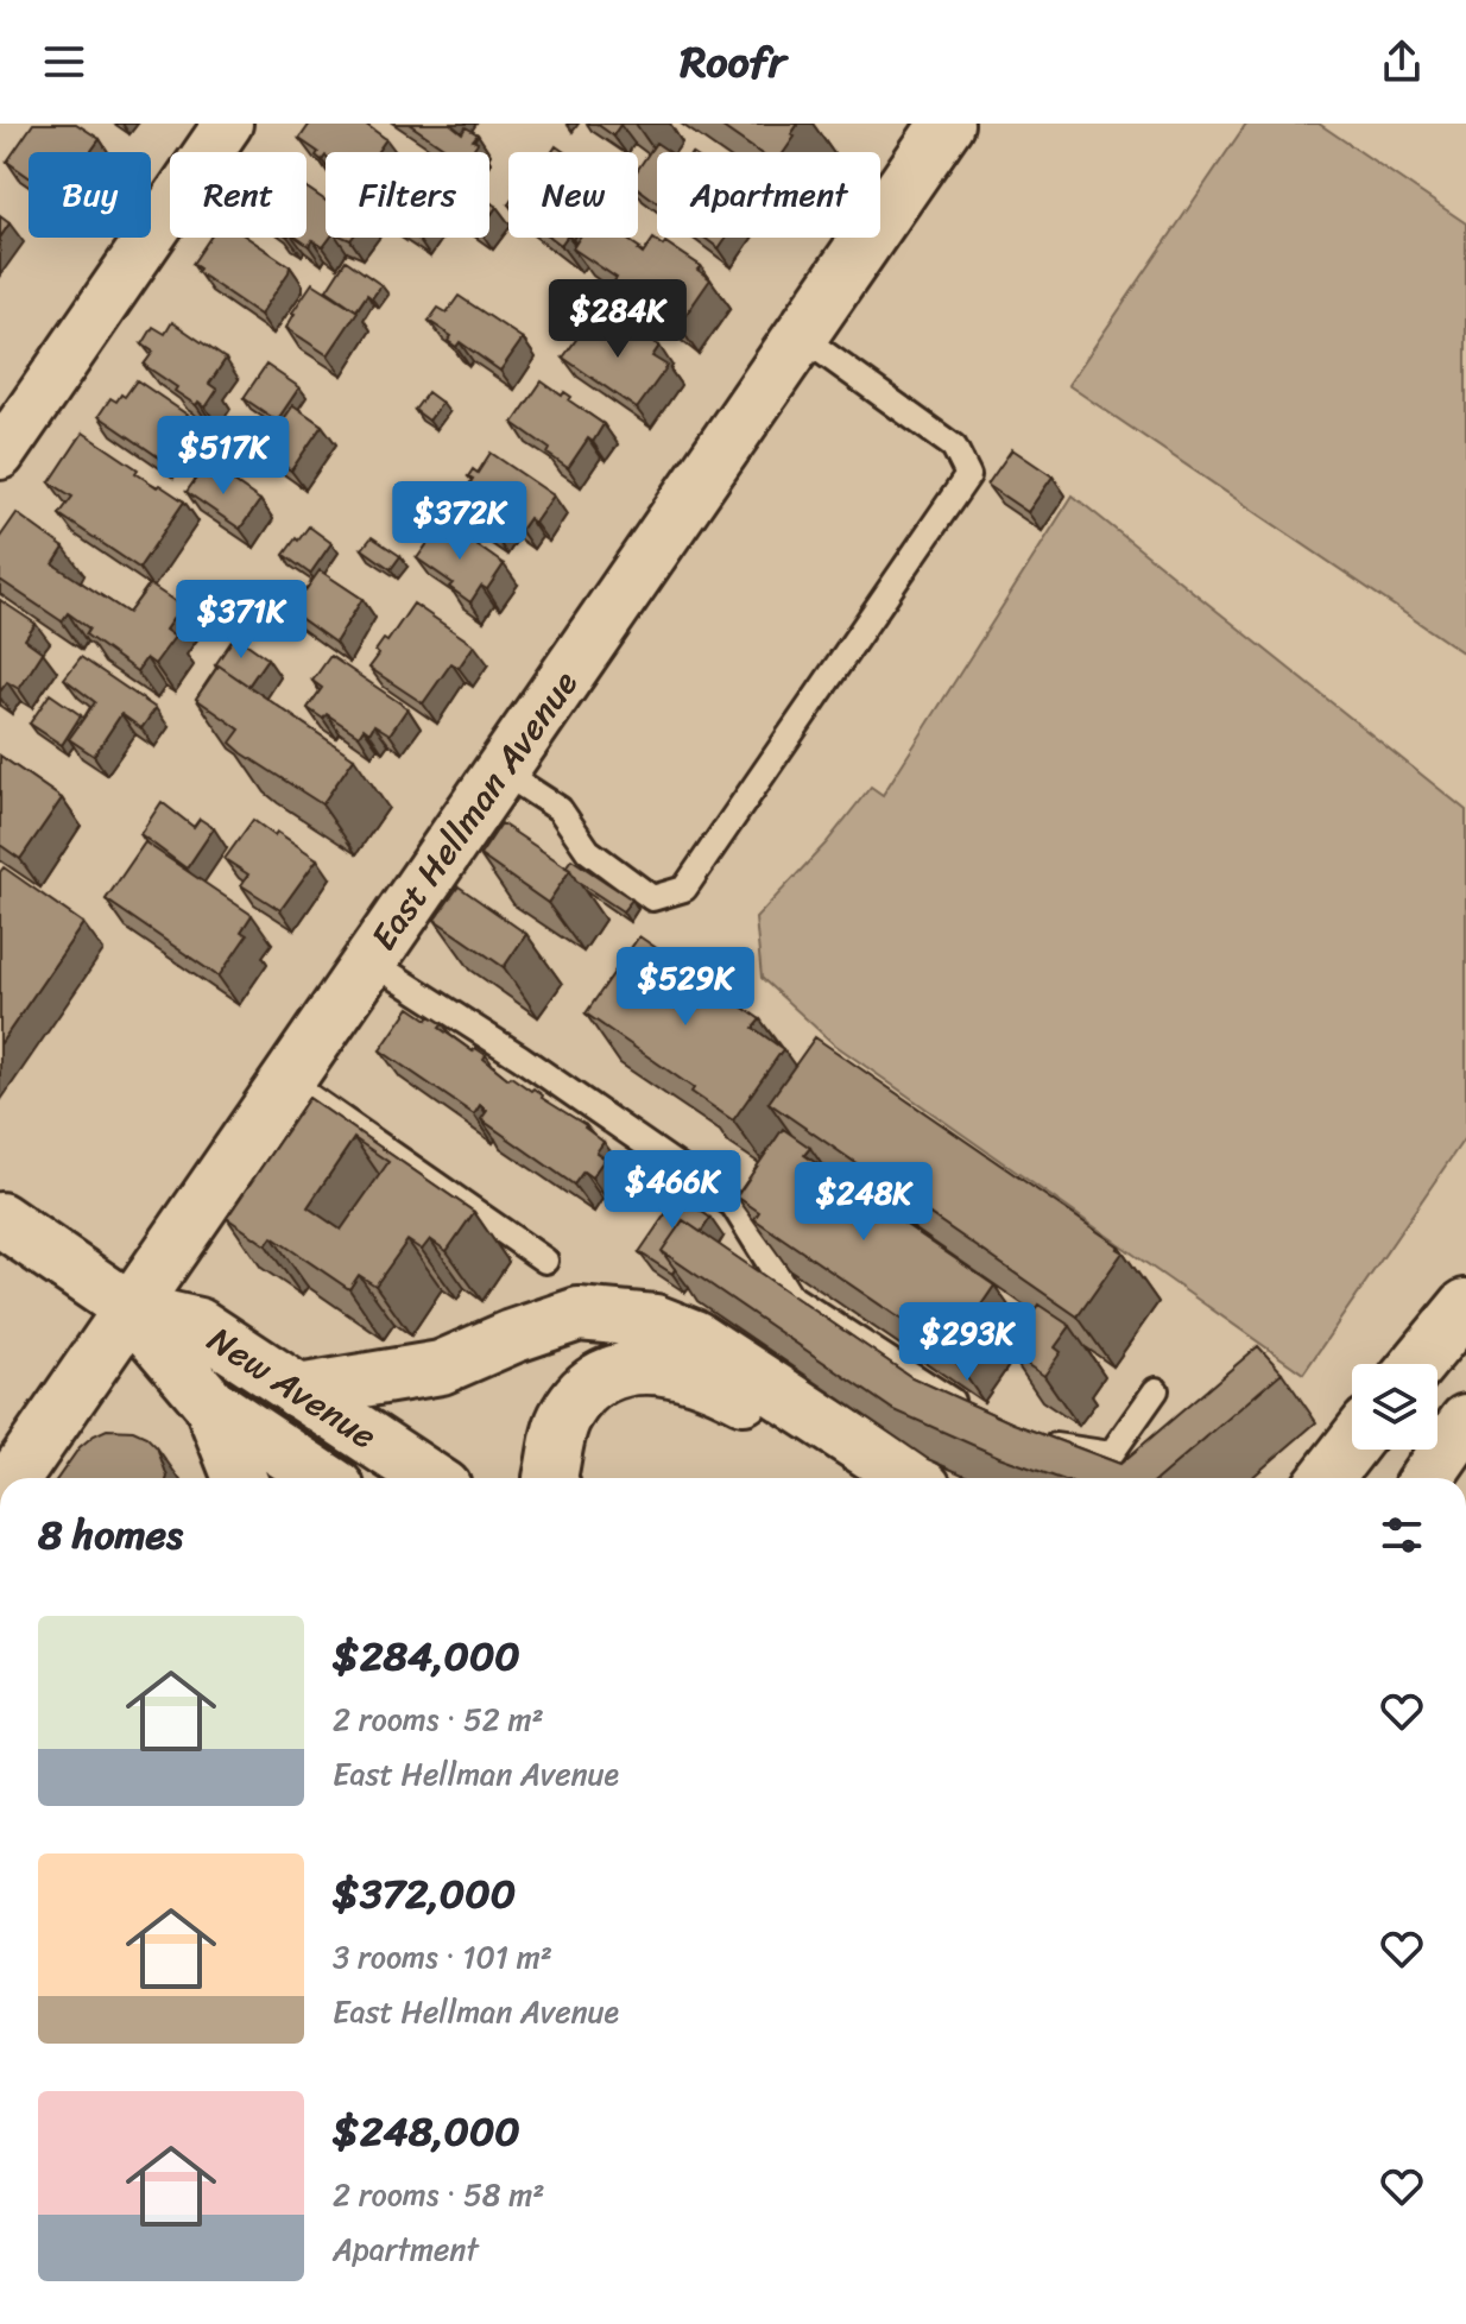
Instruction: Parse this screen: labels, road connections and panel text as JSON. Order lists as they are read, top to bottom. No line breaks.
{"streets":{"main road":["East Hellman Avenue","New Avenue"]},"crossings":[["East Hellman Avenue","New Avenue"]],"page":{"header":"Roofr","chip":["Buy","Rent","Filters","New","Apartment"],"price":["$284K","$517K","$372K","$371K","$529K","$466K","$248K","$293K"],"heading":"8 homes","list":[{"name":"$284,000","note":"2 rooms · 52 m² · East Hellman Avenue"},{"name":"$372,000","note":"3 rooms · 101 m² · East Hellman Avenue"},{"name":"$248,000","note":"2 rooms · 58 m² · Apartment"}]}}
